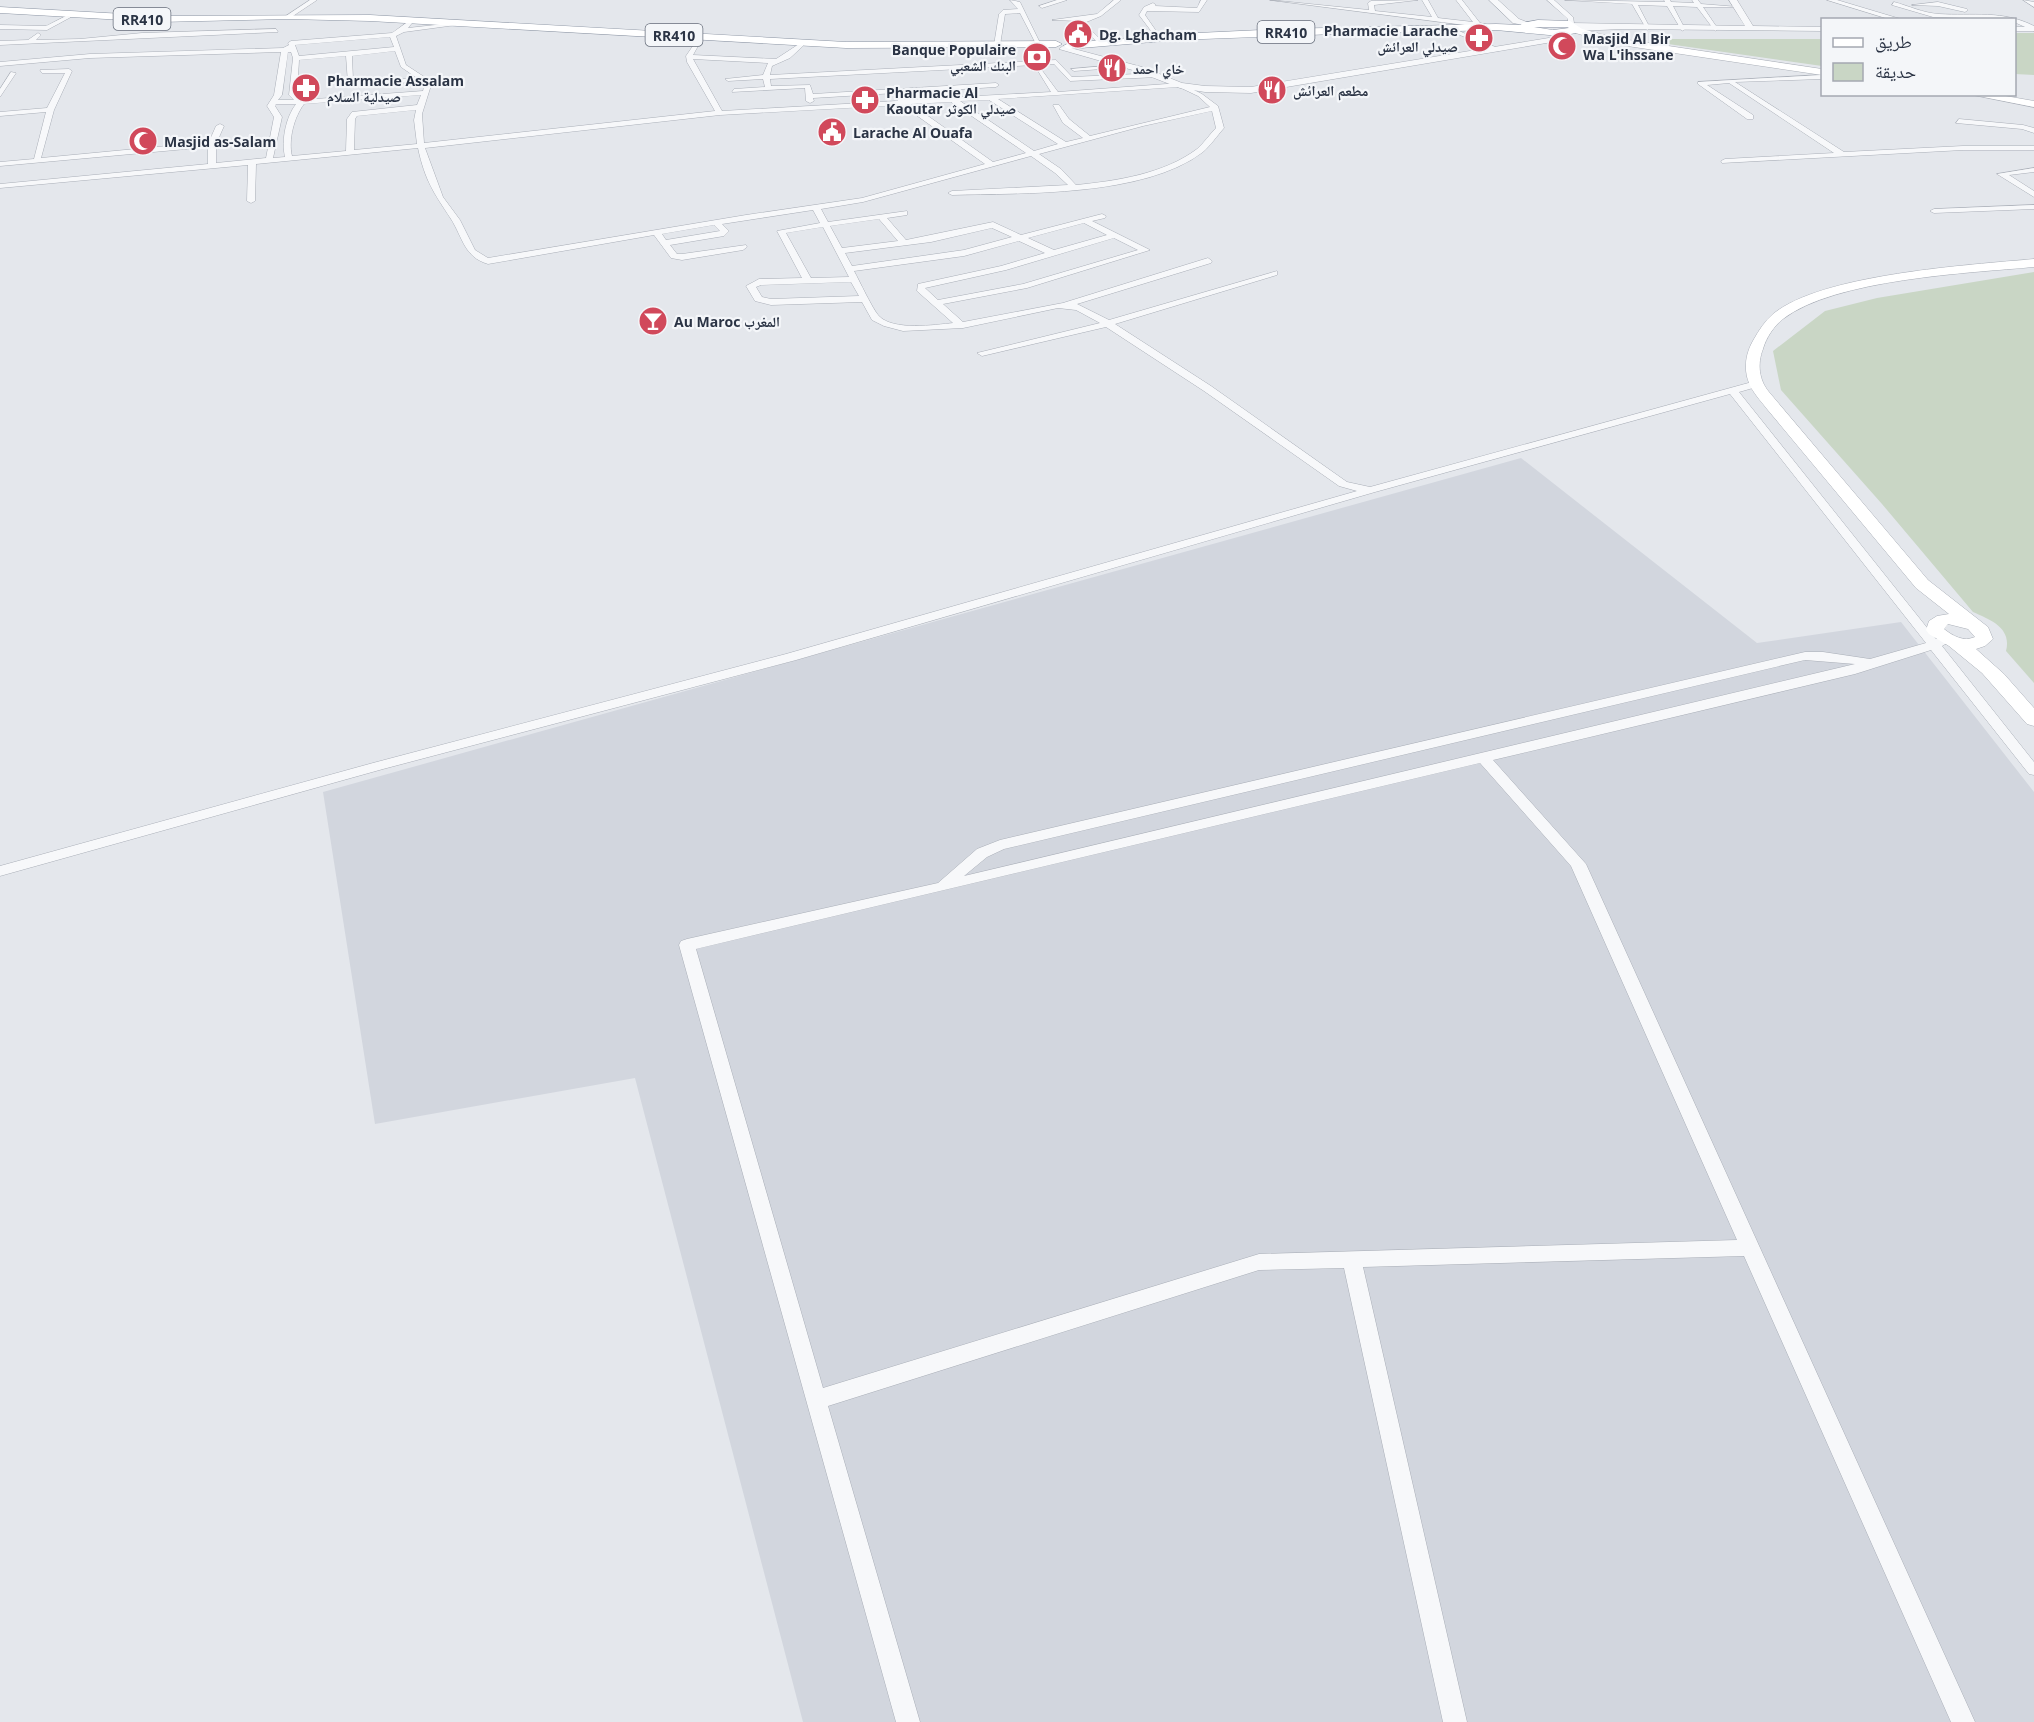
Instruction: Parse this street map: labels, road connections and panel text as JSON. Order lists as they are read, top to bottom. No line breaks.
{"streets":{"highway":["RR410"]},"places":{"public building":["Dg. Lghacham","Larache Al Ouafa"],"pharmacy":["Pharmacie Larache صيدلي العرائش","Pharmacie Assalam صيدلية السلام","Pharmacie Al Kaoutar صيدلي الكوثر"],"mosque":["Masjid Al Bir Wa L'ihssane","Masjid as-Salam"],"bank":["Banque Populaire البنك الشعبي"],"restaurant":["خاي احمد","مطعم العرائش"],"bar":["Au Maroc المغرب"]},"legend":["طريق","حديقة"]}
